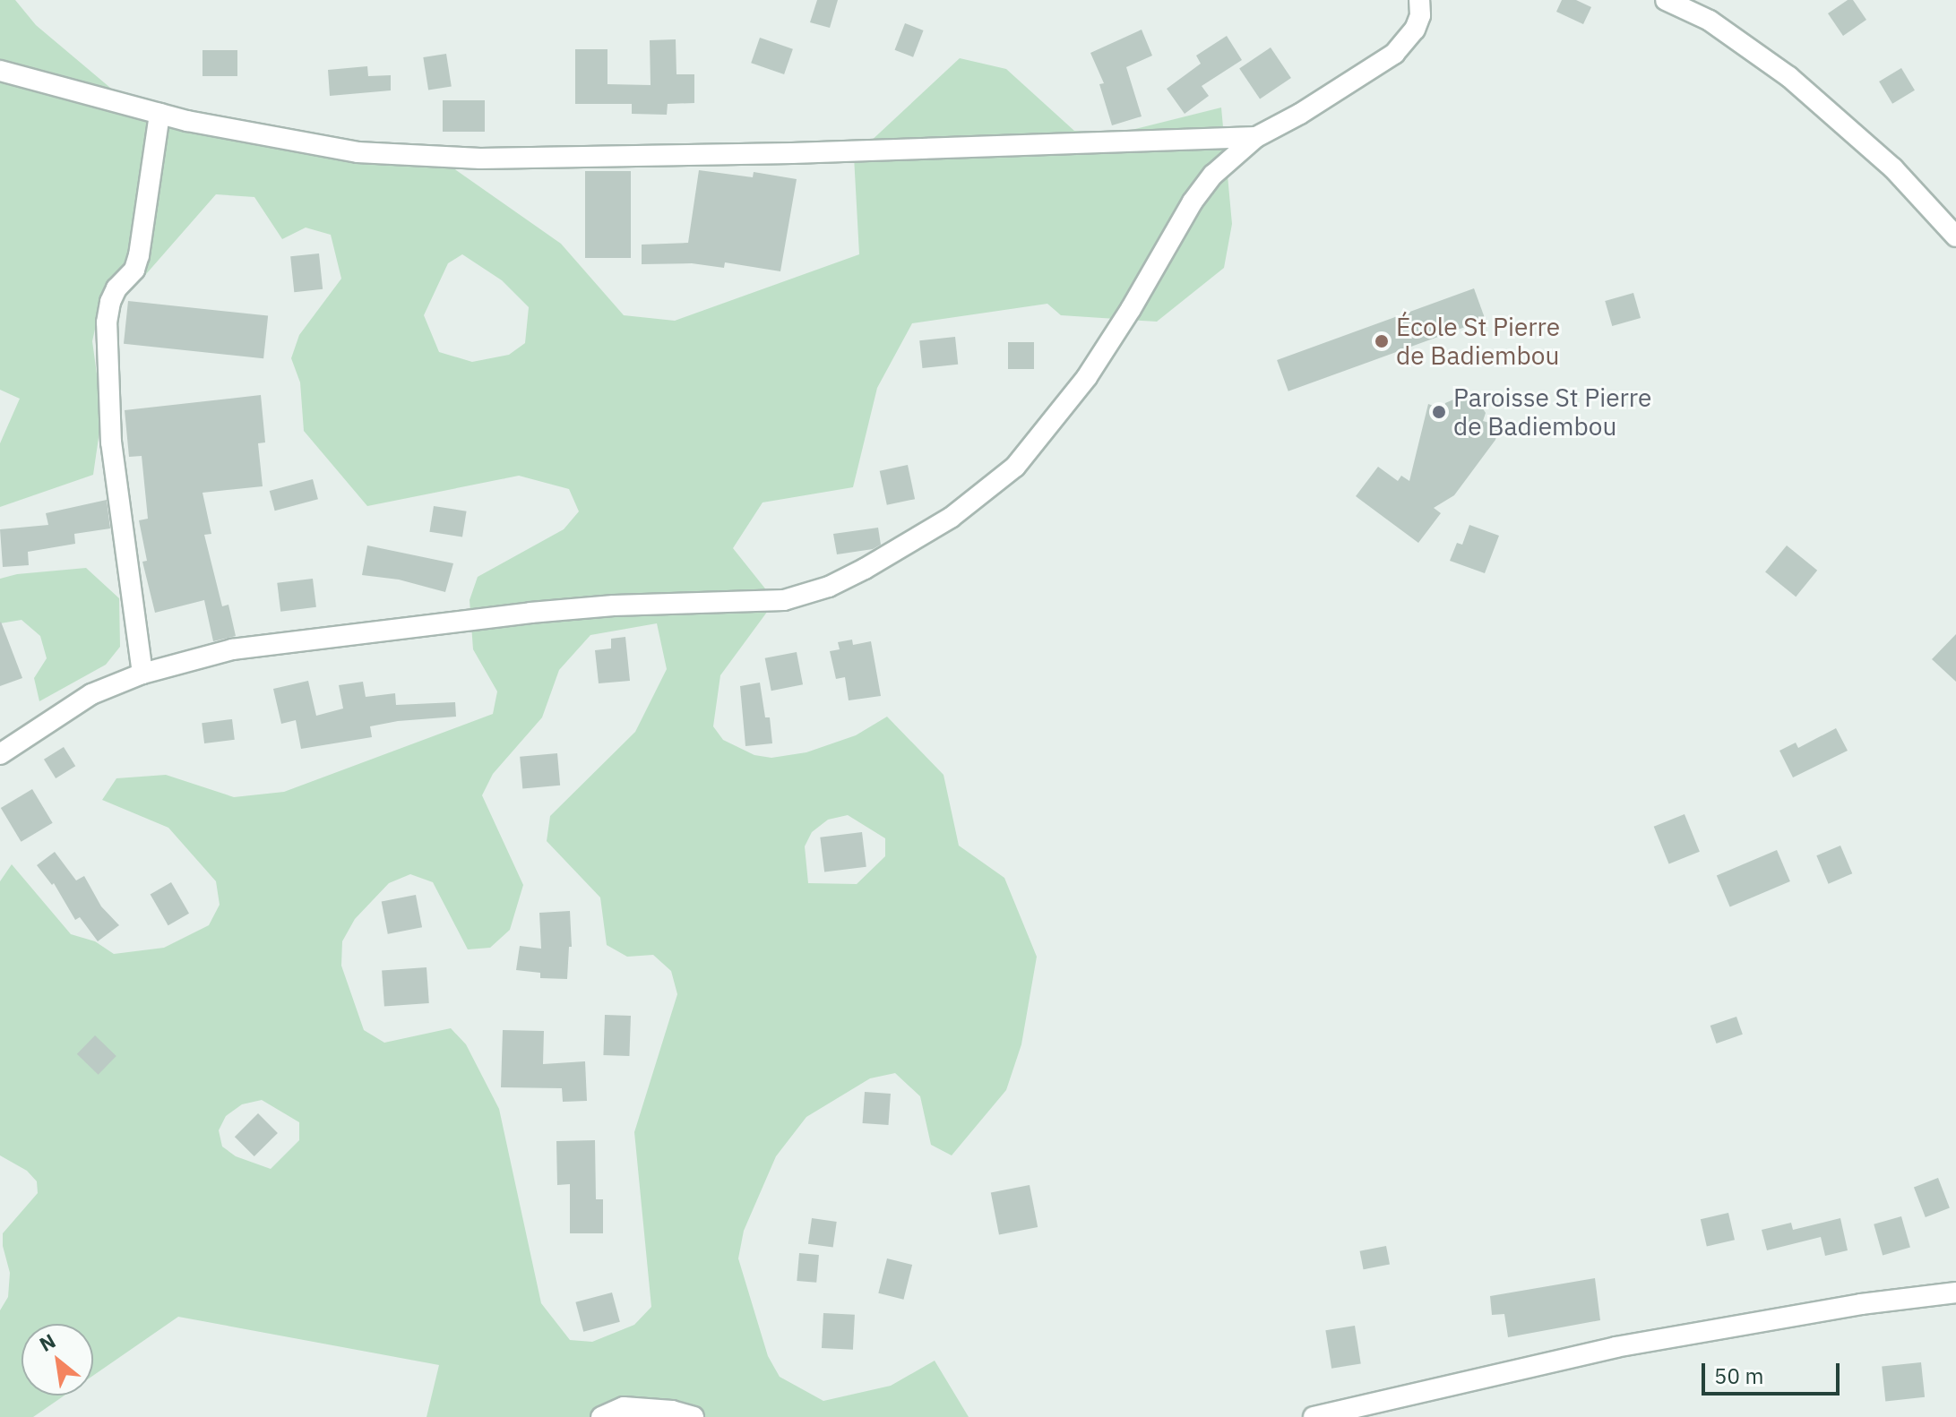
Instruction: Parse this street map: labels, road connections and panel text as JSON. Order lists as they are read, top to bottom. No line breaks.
{"places":["École St Pierre de Badiembou","Paroisse St Pierre de Badiembou"],"scale_bar":"50 m","north":"top left"}
